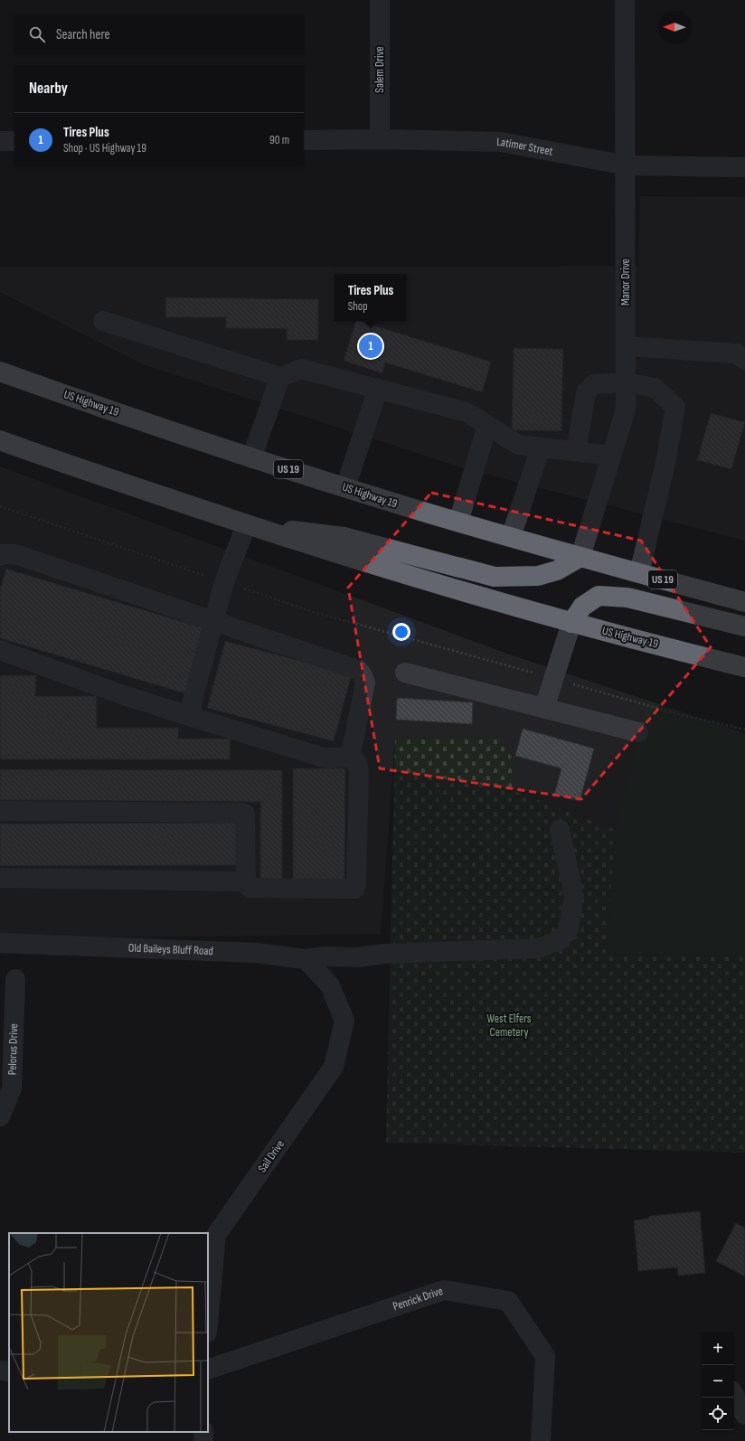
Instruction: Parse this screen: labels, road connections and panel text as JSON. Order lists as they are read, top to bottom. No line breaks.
{"streets":{"highway":["US Highway 19","US 19"],"street":["Salem Drive","Latimer Street","Manor Drive","Old Baileys Bluff Road","Pelorus Drive","Sail Drive","Penrick Drive"]},"crossings":[["Salem Drive","Latimer Street"],["Latimer Street","Manor Drive"],["Manor Drive","US Highway 19"],["Old Baileys Bluff Road","Sail Drive"]],"parks":["West Elfers Cemetery"],"north":"left","page":{"search":"Search here","heading":"Nearby","list":[{"mark":"1","name":"Tires Plus","note":"Shop · US Highway 19","value":"90 m"}],"popup":["Tires Plus","Shop"],"pins":"1","map_buttons":["+","−"]}}
